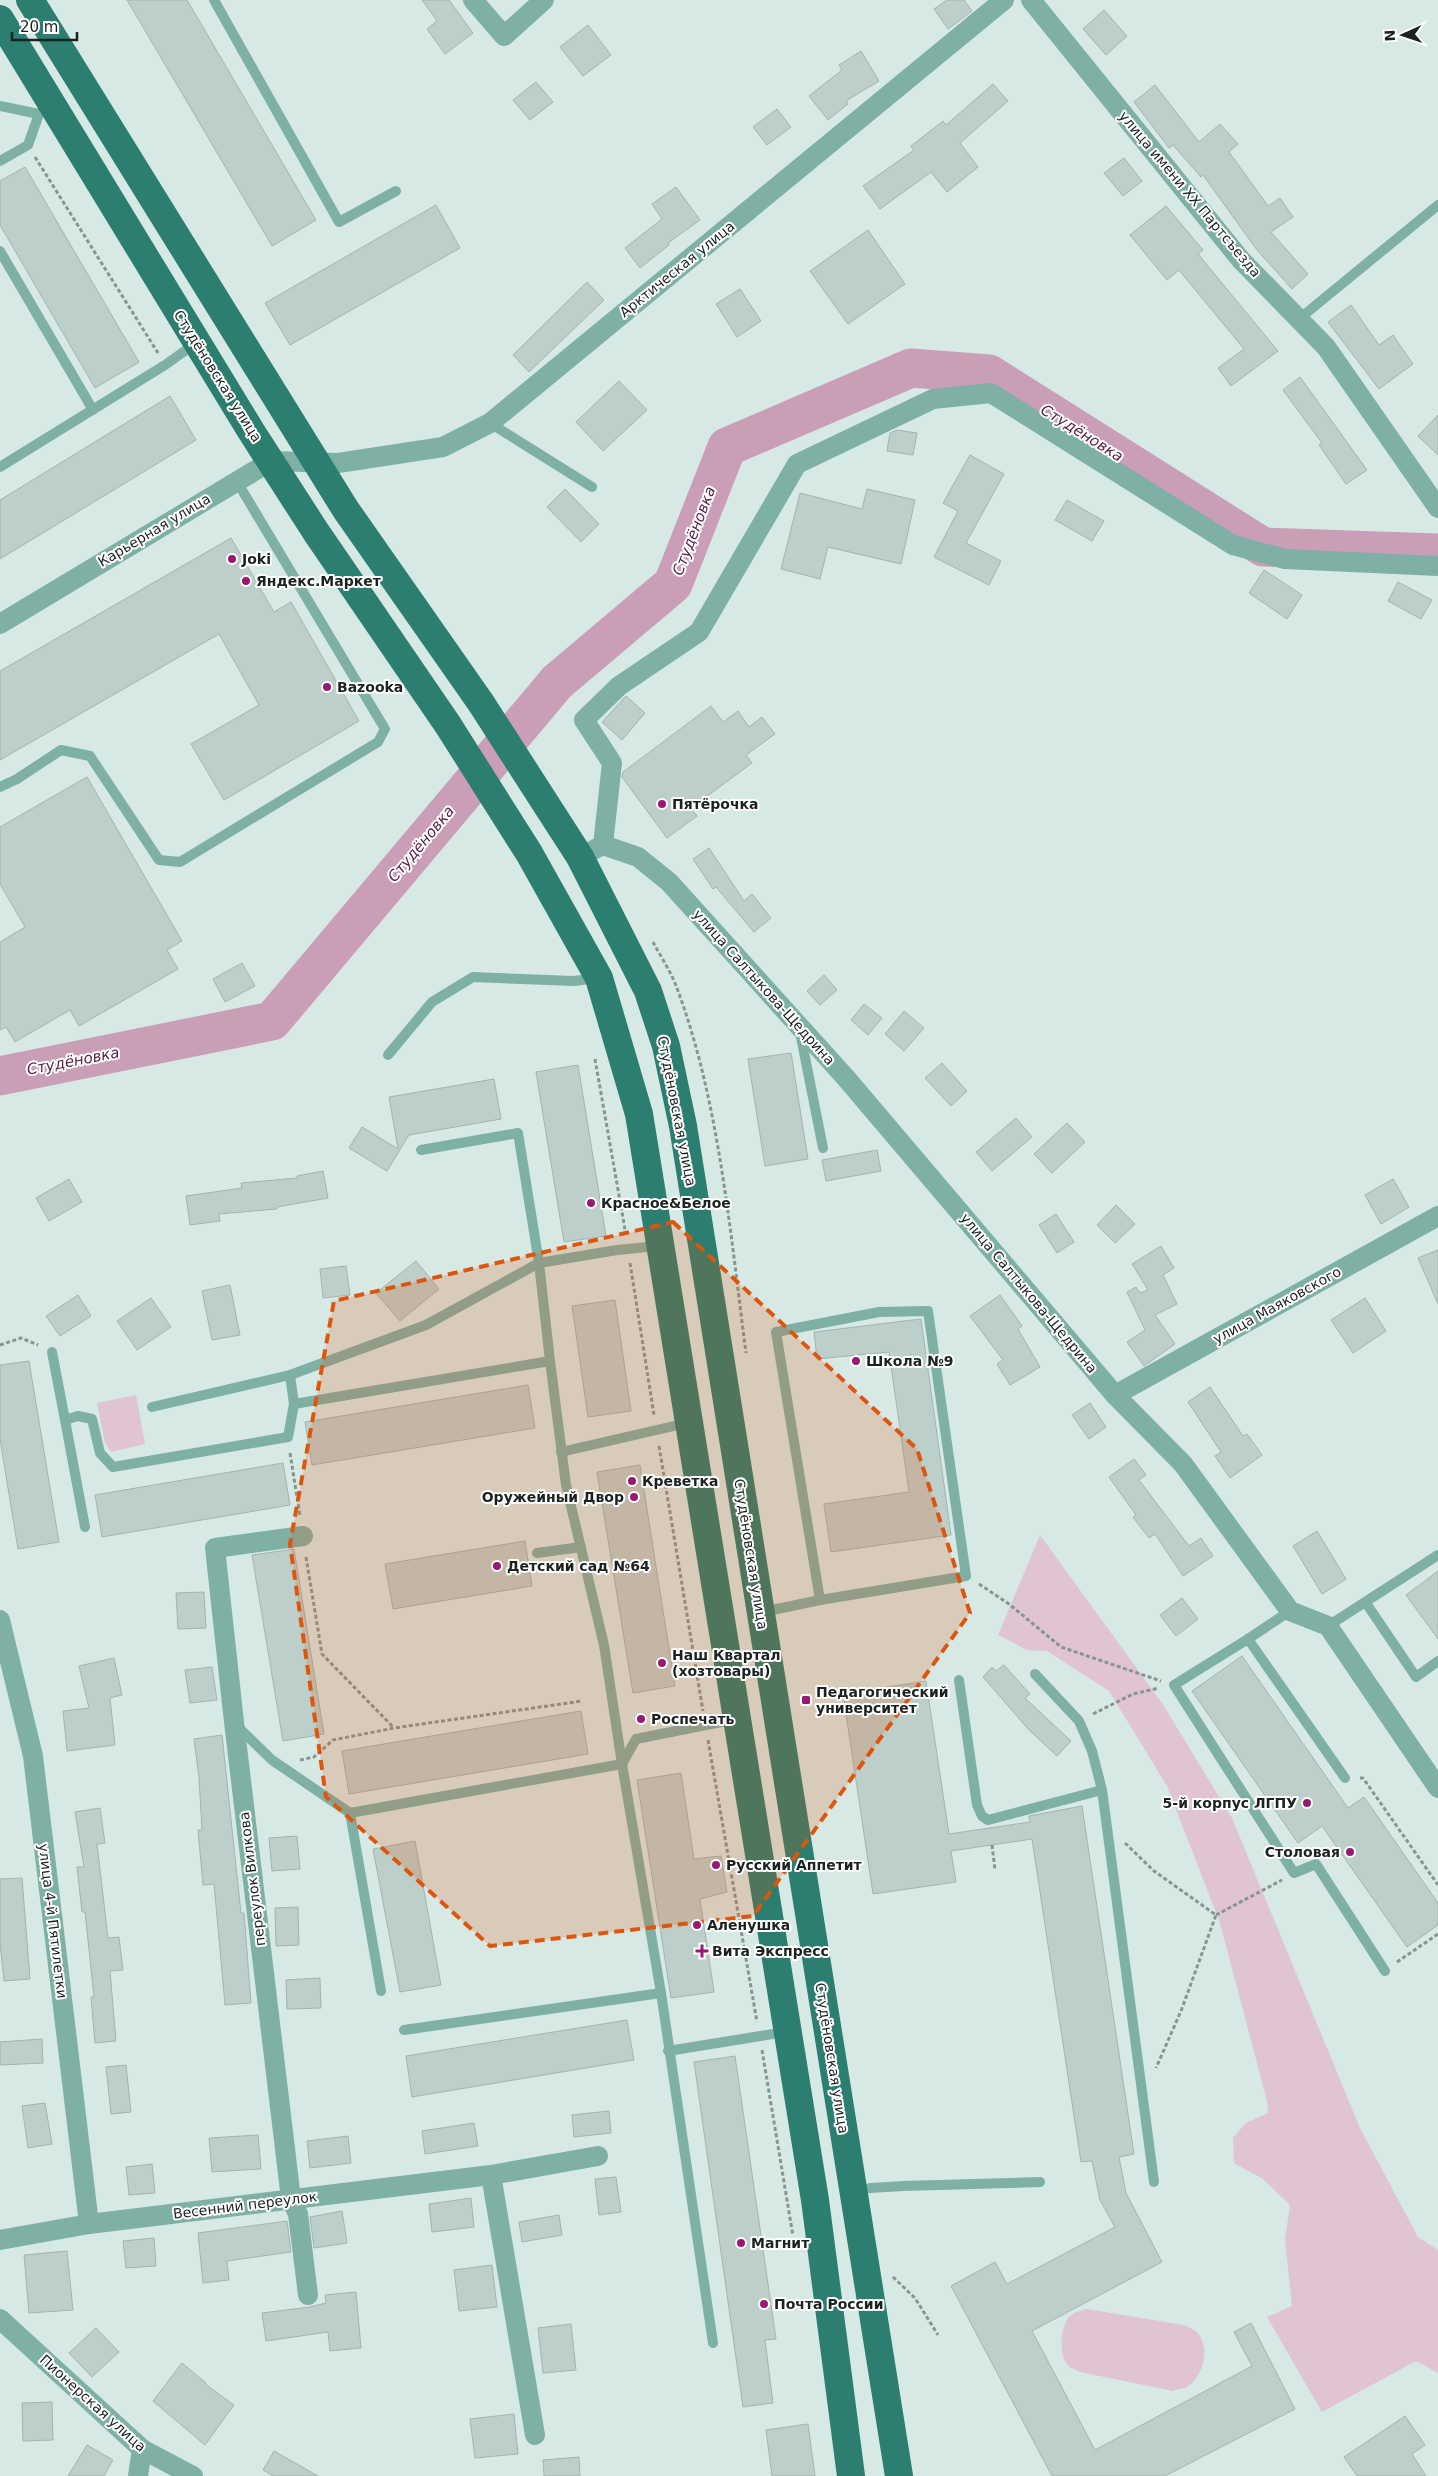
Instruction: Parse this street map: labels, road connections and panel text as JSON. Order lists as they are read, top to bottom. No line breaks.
{"streets":{"main road":["Студёновская улица"],"street":["улица имени ХХ Партсъезда","Арктическая улица","Карьерная улица","улица Салтыкова-Щедрина","улица Маяковского","переулок Вилкова","улица 4-й Пятилетки","Весенний переулок","Пионерская улица"]},"crossings":[["Арктическая улица","Карьерная улица"],["Студёновская улица","Карьерная улица"],["Студёновская улица","улица Салтыкова-Щедрина"],["улица Салтыкова-Щедрина","улица Маяковского"],["переулок Вилкова","Весенний переулок"],["улица 4-й Пятилетки","Весенний переулок"]],"water":["Студёновка"],"places":{"other":["Joki","Яндекс.Маркет","Bazooka","Пятёрочка","Красное&Белое","Школа №9","Креветка","Оружейный Двор","Детский сад №64","Наш Квартал (хозтовары)","Роспечать","5-й корпус ЛГПУ","Столовая","Русский Аппетит","Аленушка","Магнит","Почта России"],"transit":["Педагогический университет"],"health":["Вита Экспресс"]},"scale_bar":"20 m","north":"left"}
